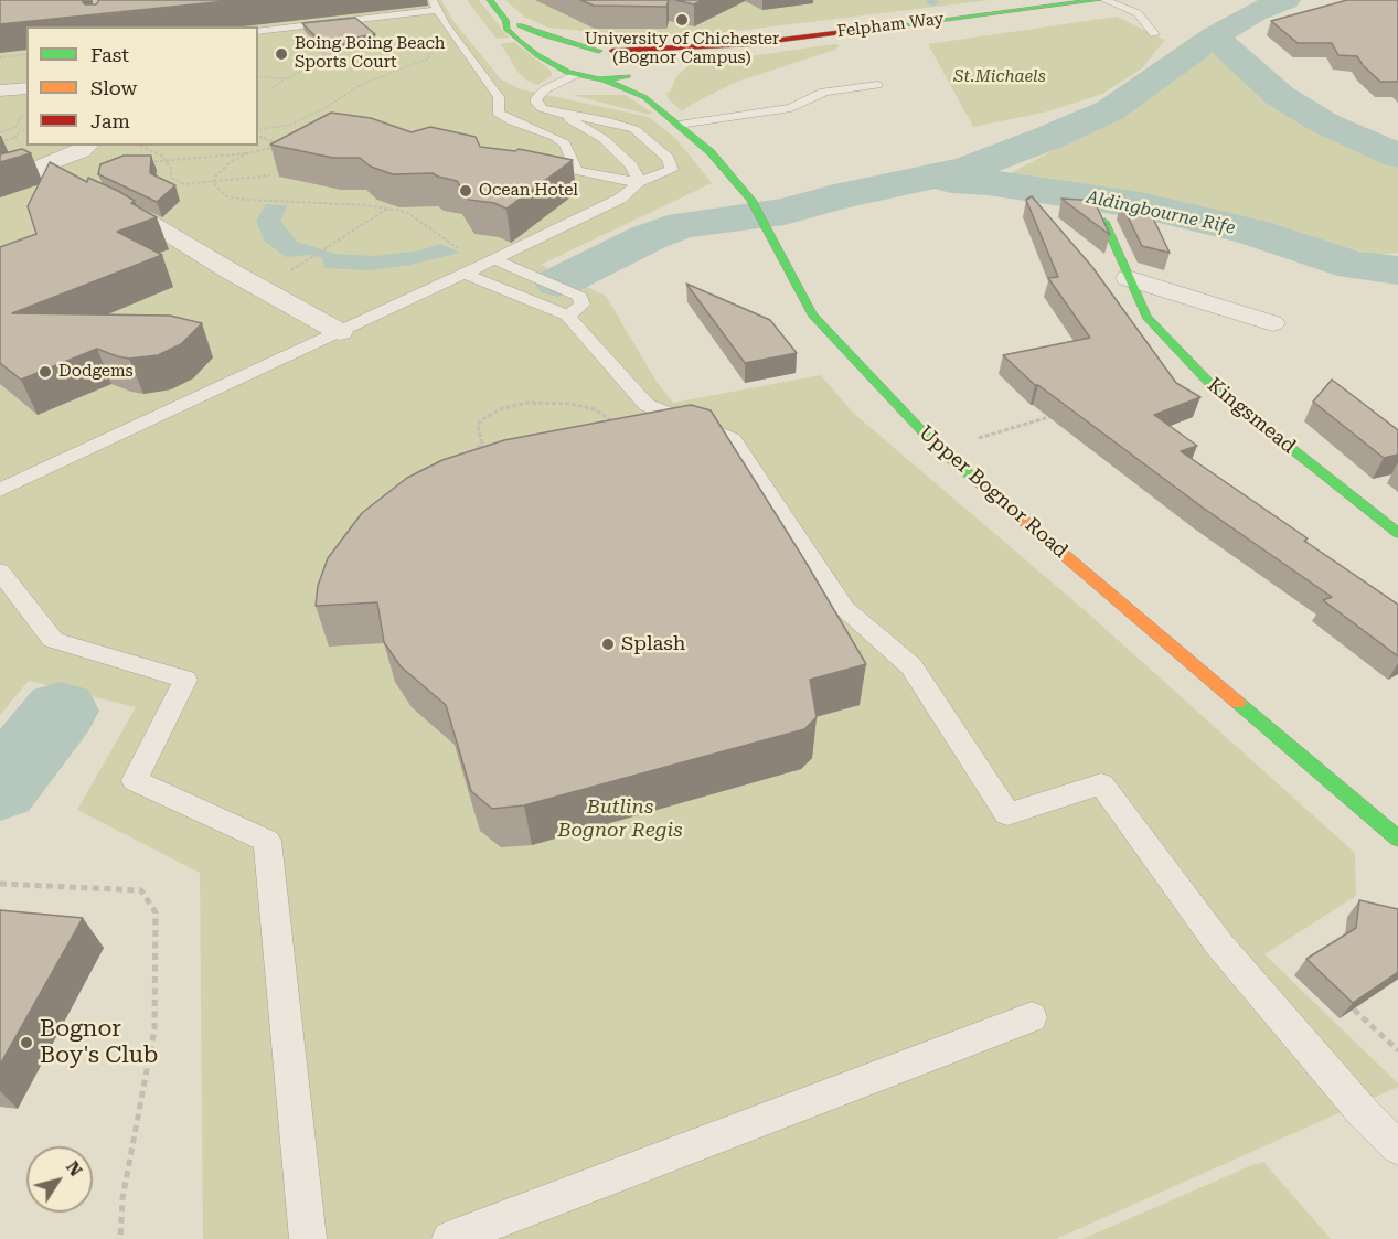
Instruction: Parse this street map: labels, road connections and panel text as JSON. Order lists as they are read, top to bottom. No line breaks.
{"streets":{"street":["Felpham Way","Kingsmead","Upper Bognor Road"]},"crossings":[["Felpham Way","Upper Bognor Road"]],"water":["Aldingbourne Rife"],"parks":["St.Michaels","Butlins Bognor Regis"],"places":["University of Chichester (Bognor Campus)","Boing Boing Beach Sports Court","Ocean Hotel","Dodgems","Splash","Bognor Boy's Club"],"legend":["Fast","Slow","Jam"],"north":"top right"}
